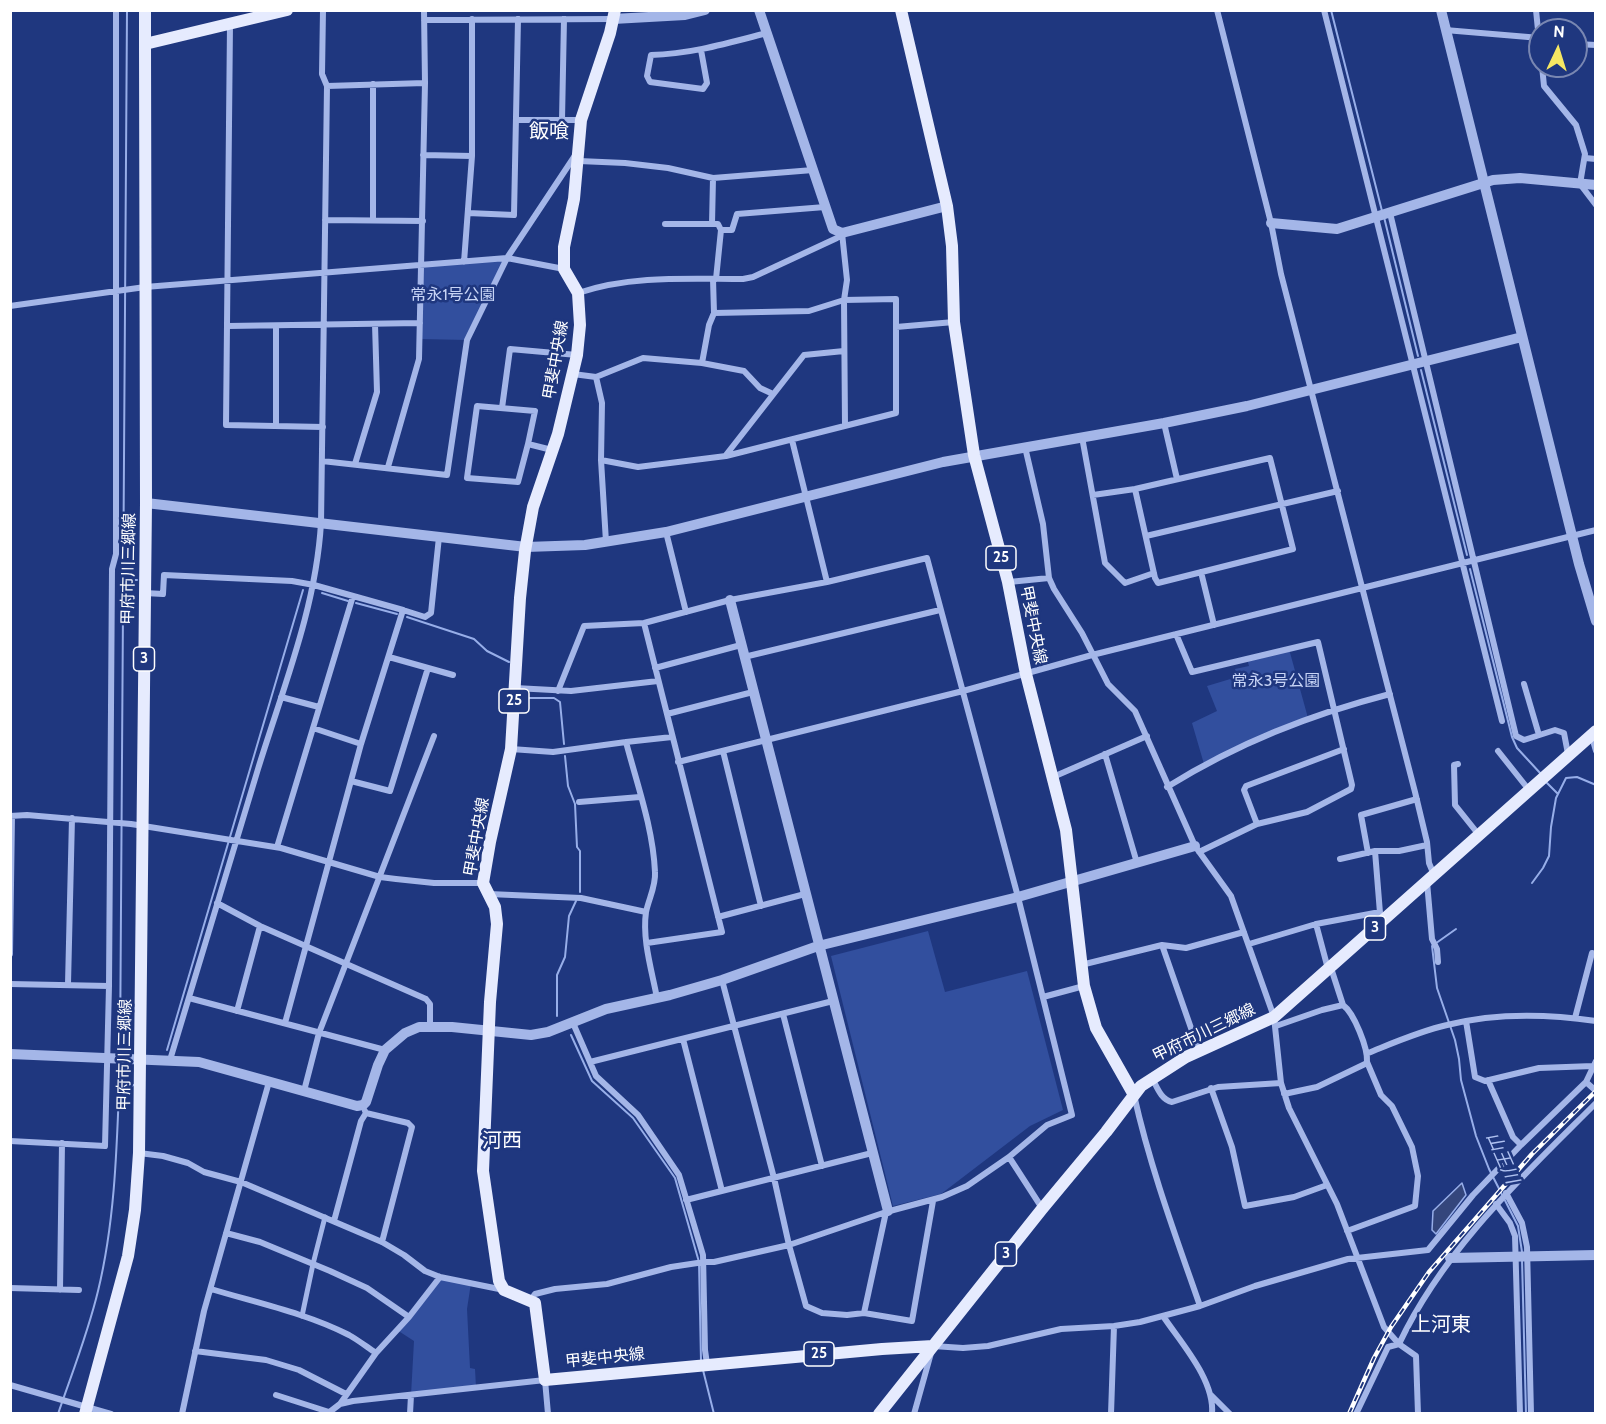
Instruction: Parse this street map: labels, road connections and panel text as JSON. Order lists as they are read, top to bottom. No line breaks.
{"streets":{"main road":["甲斐中央線","25","甲府市川三郷線","3"]},"crossings":[["甲斐中央線","甲府市川三郷線"]],"districts":["飯喰","河西","上河東"],"water":["山王川"],"parks":["常永1号公園","常永3号公園"],"north":"top"}
